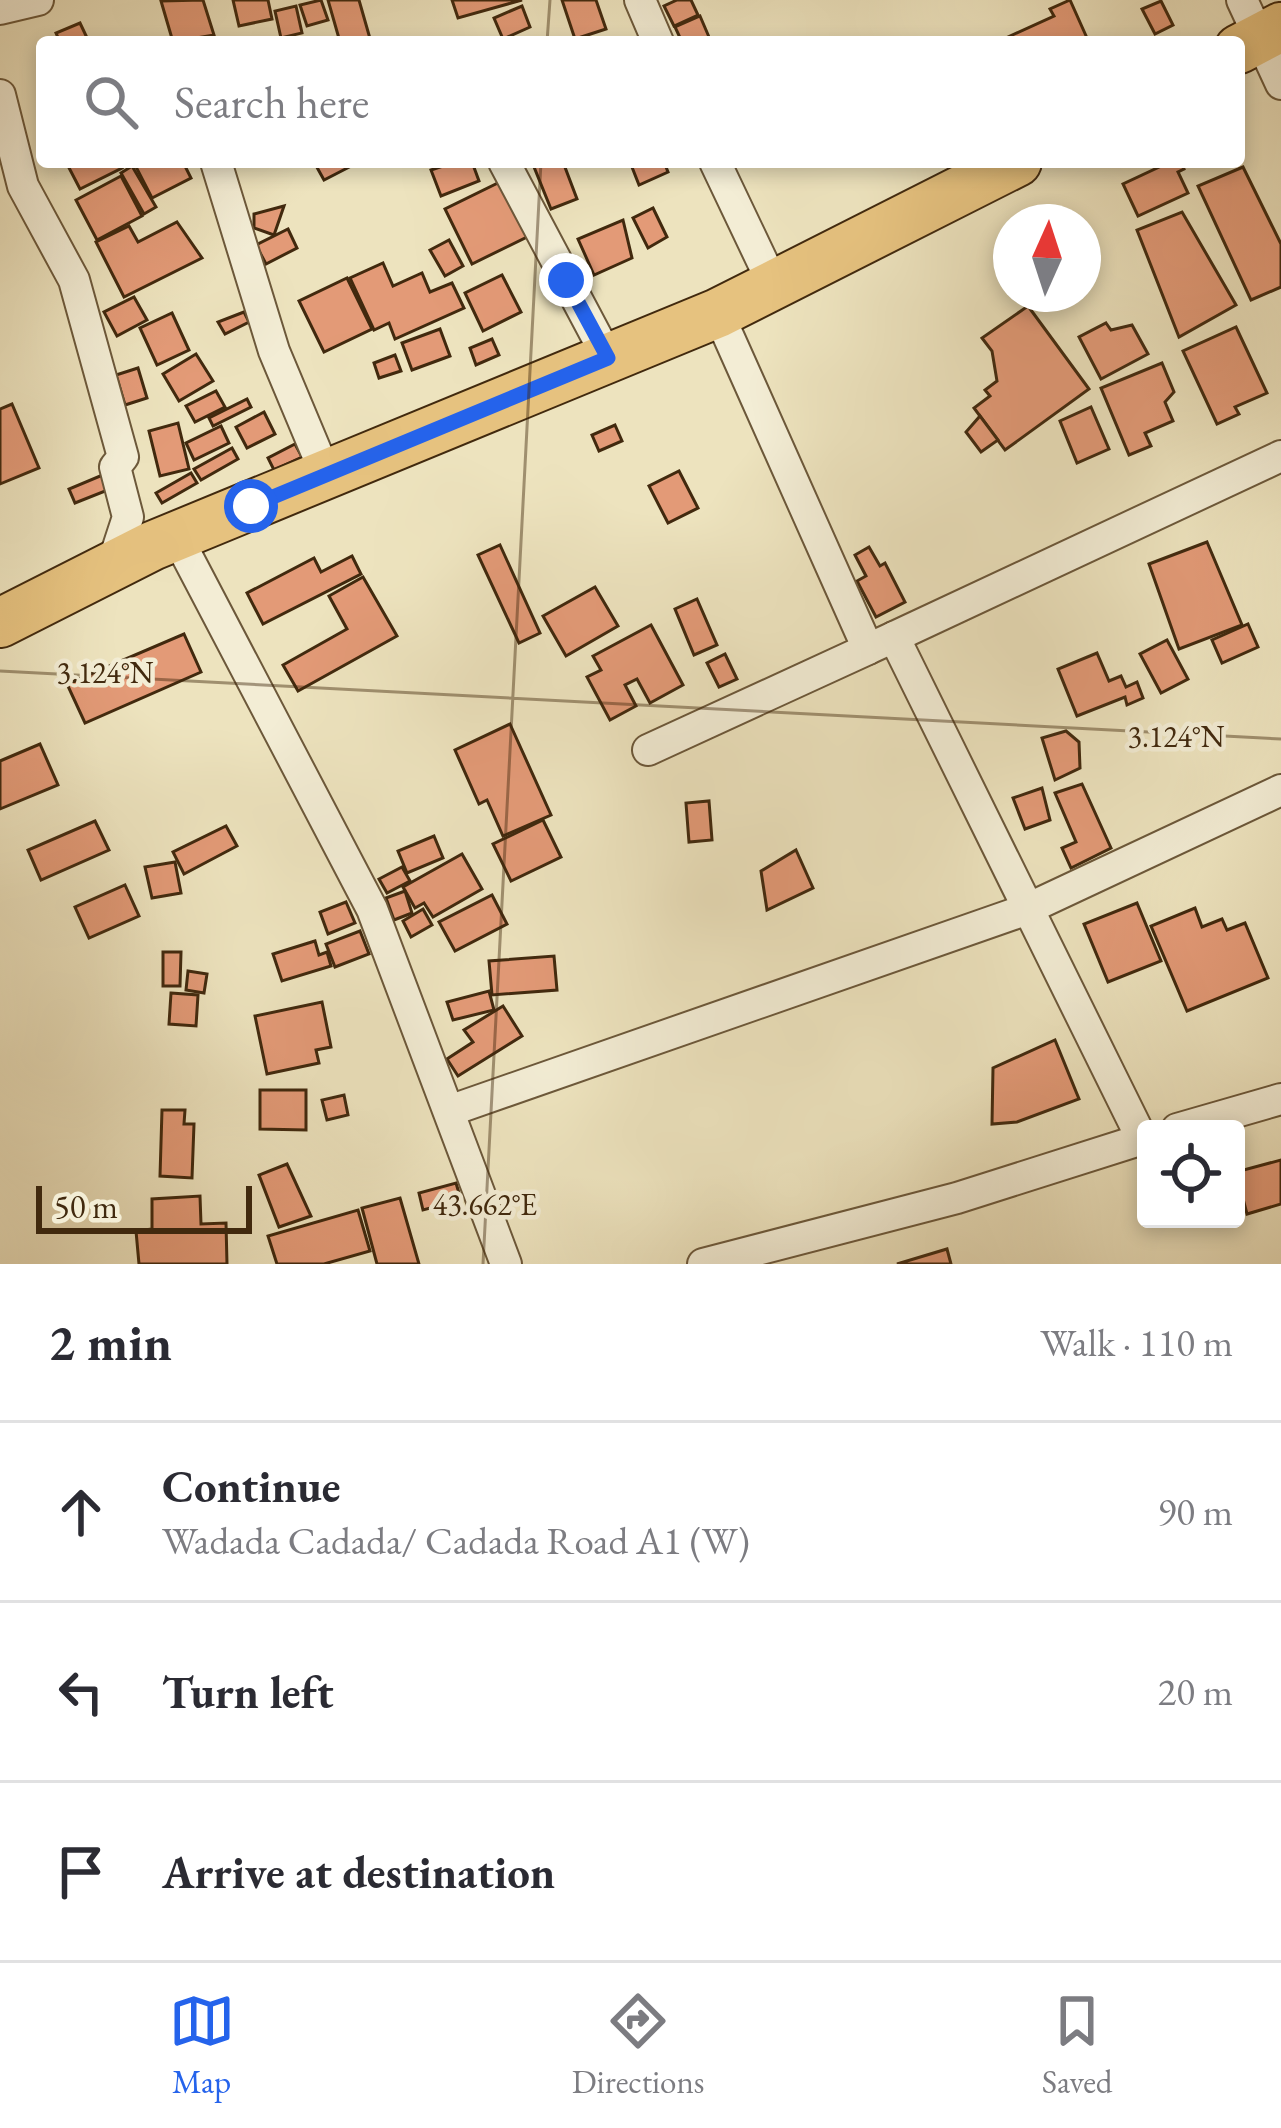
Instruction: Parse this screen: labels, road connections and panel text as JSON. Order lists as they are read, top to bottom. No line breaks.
{"scale_bar":"50 m","north":"top","page":{"search":"Search here","scale":"50 m","heading":["2 min","Walk · 110 m"],"list":[["Continue","Wadada Cadada/ Cadada Road A1 (W)","90 m"],["Turn left","20 m"],"Arrive at destination"],"nav":["Map","Directions","Saved"]},"coordinates":["3.124°N","43.662°E"]}
